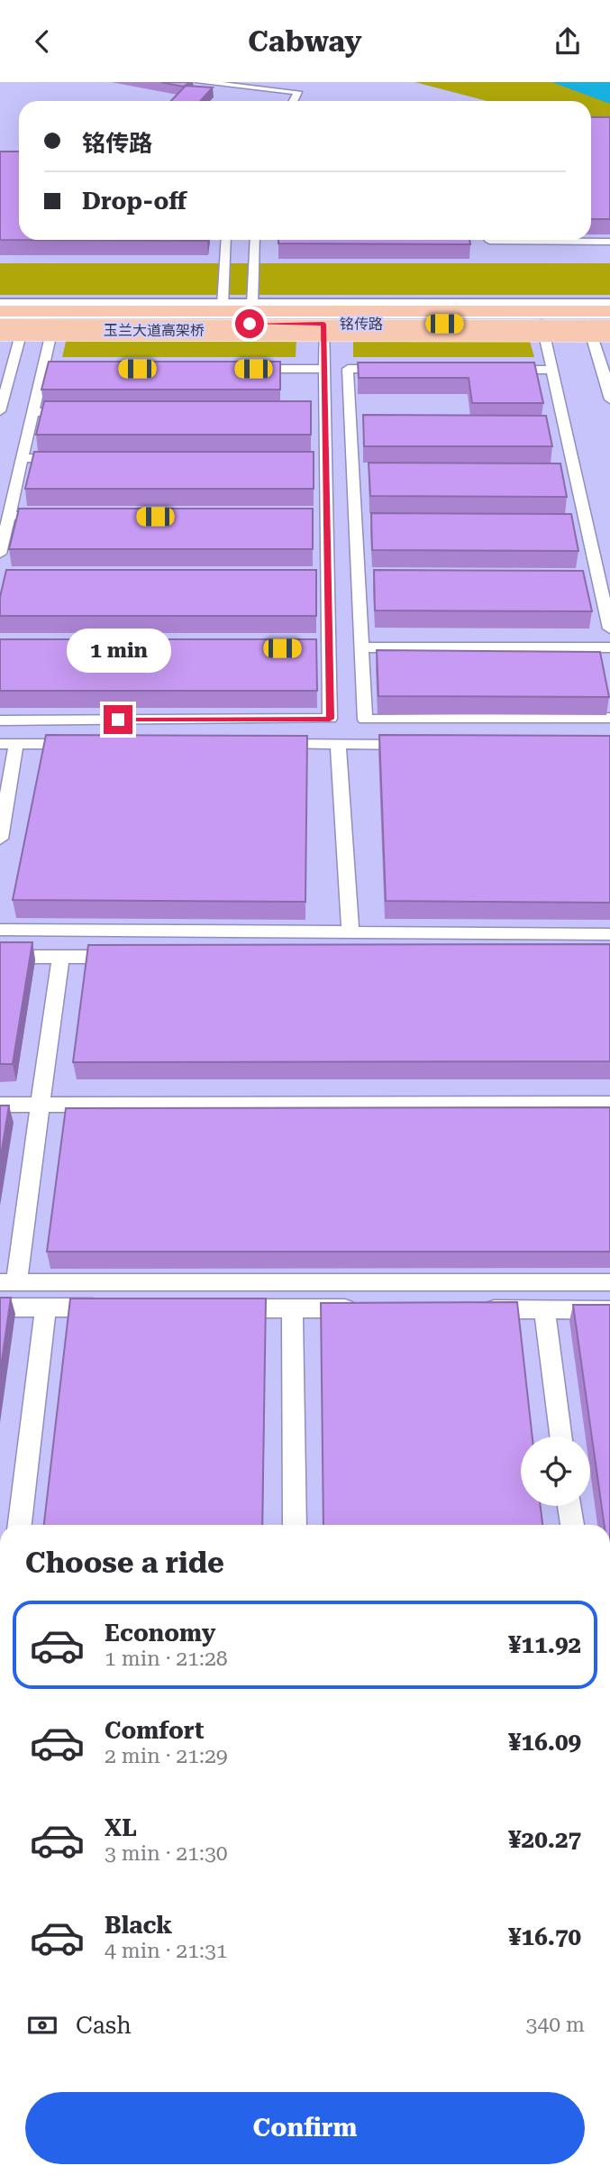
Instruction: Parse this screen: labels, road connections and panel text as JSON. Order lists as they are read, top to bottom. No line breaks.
{"streets":{"main road":["铭传路","玉兰大道高架桥"]},"page":{"header":"Cabway","banner":["铭传路","Drop-off"],"bubble":"1 min","heading":"Choose a ride","list":[{"name":"Economy","note":"1 min · 21:28","value":"¥11.92"},{"name":"Comfort","note":"2 min · 21:29","value":"¥16.09"},{"name":"XL","note":"3 min · 21:30","value":"¥20.27"},{"name":"Black","note":"4 min · 21:31","value":"¥16.70"}],"pay":["Cash","340 m"],"buttons":"Confirm"}}
